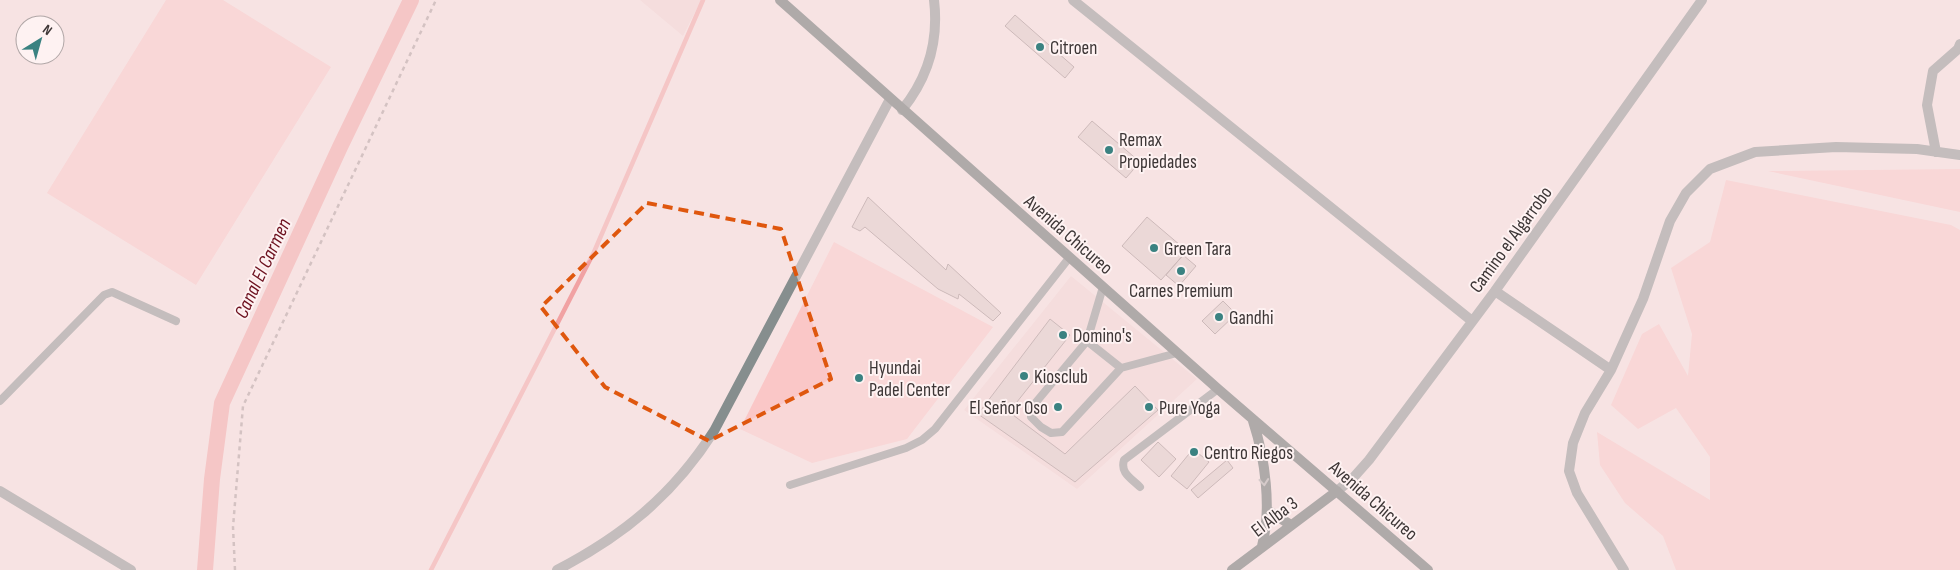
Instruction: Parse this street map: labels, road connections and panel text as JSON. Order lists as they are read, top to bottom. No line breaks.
{"streets":{"main road":["Avenida Chicureo","El Alba 3"],"street":["Camino el Algarrobo"]},"crossings":[["Avenida Chicureo","Camino el Algarrobo"],["Avenida Chicureo","El Alba 3"],["Camino el Algarrobo","El Alba 3"]],"water":["Canal El Carmen"],"places":["Citroen","Remax Propiedades","Green Tara","Carnes Premium","Gandhi","Domino's","Kiosclub","Hyundai Padel Center","El Señor Oso","Pure Yoga","Centro Riegos"],"north":"top right"}
